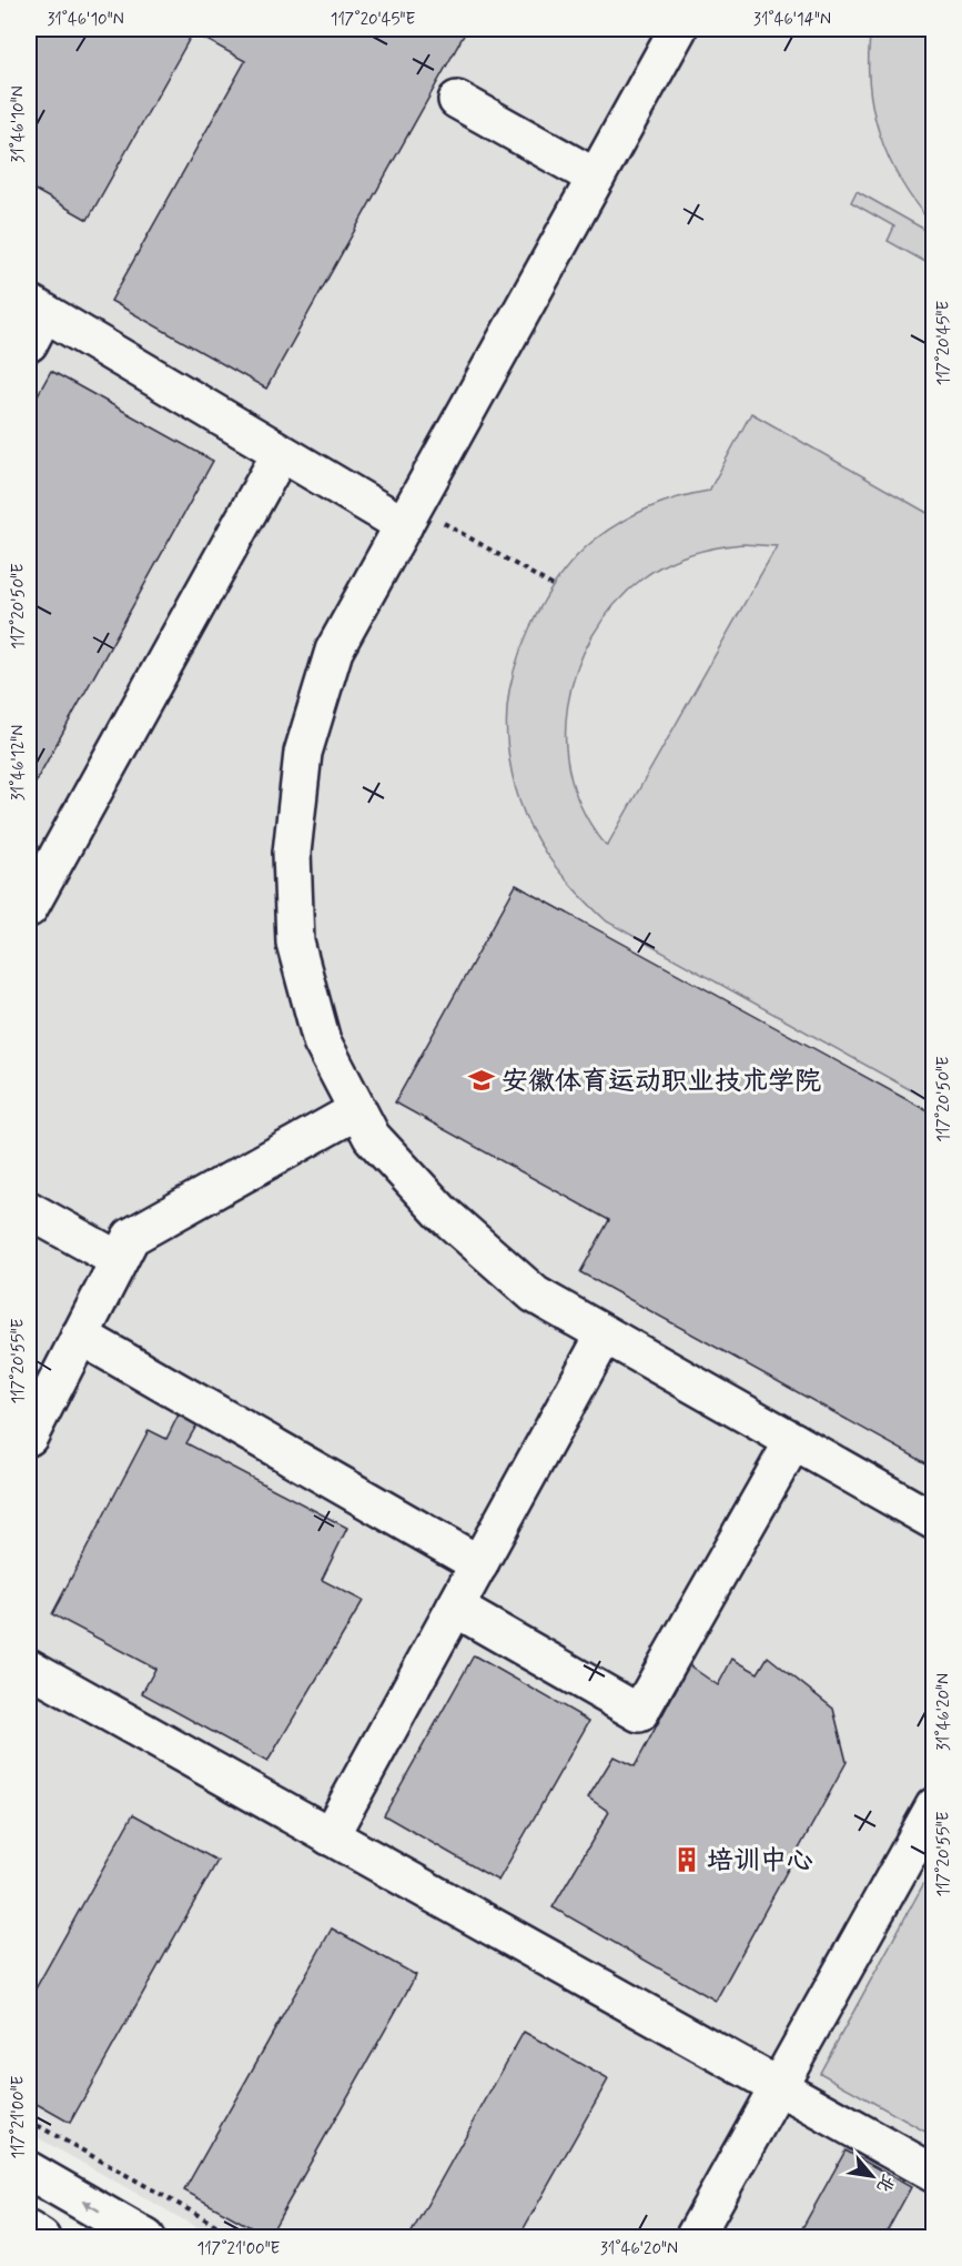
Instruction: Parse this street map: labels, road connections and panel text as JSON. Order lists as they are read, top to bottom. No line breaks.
{"places":{"school or university":["安徽体育运动职业技术学院"],"building":["培训中心"]},"north":"bottom right","coordinates":["31°46'10\"N","117°20'45\"E","31°46'14\"N","117°20'50\"E","31°46'12\"N","117°20'55\"E","31°46'20\"N","117°21'00\"E"]}
